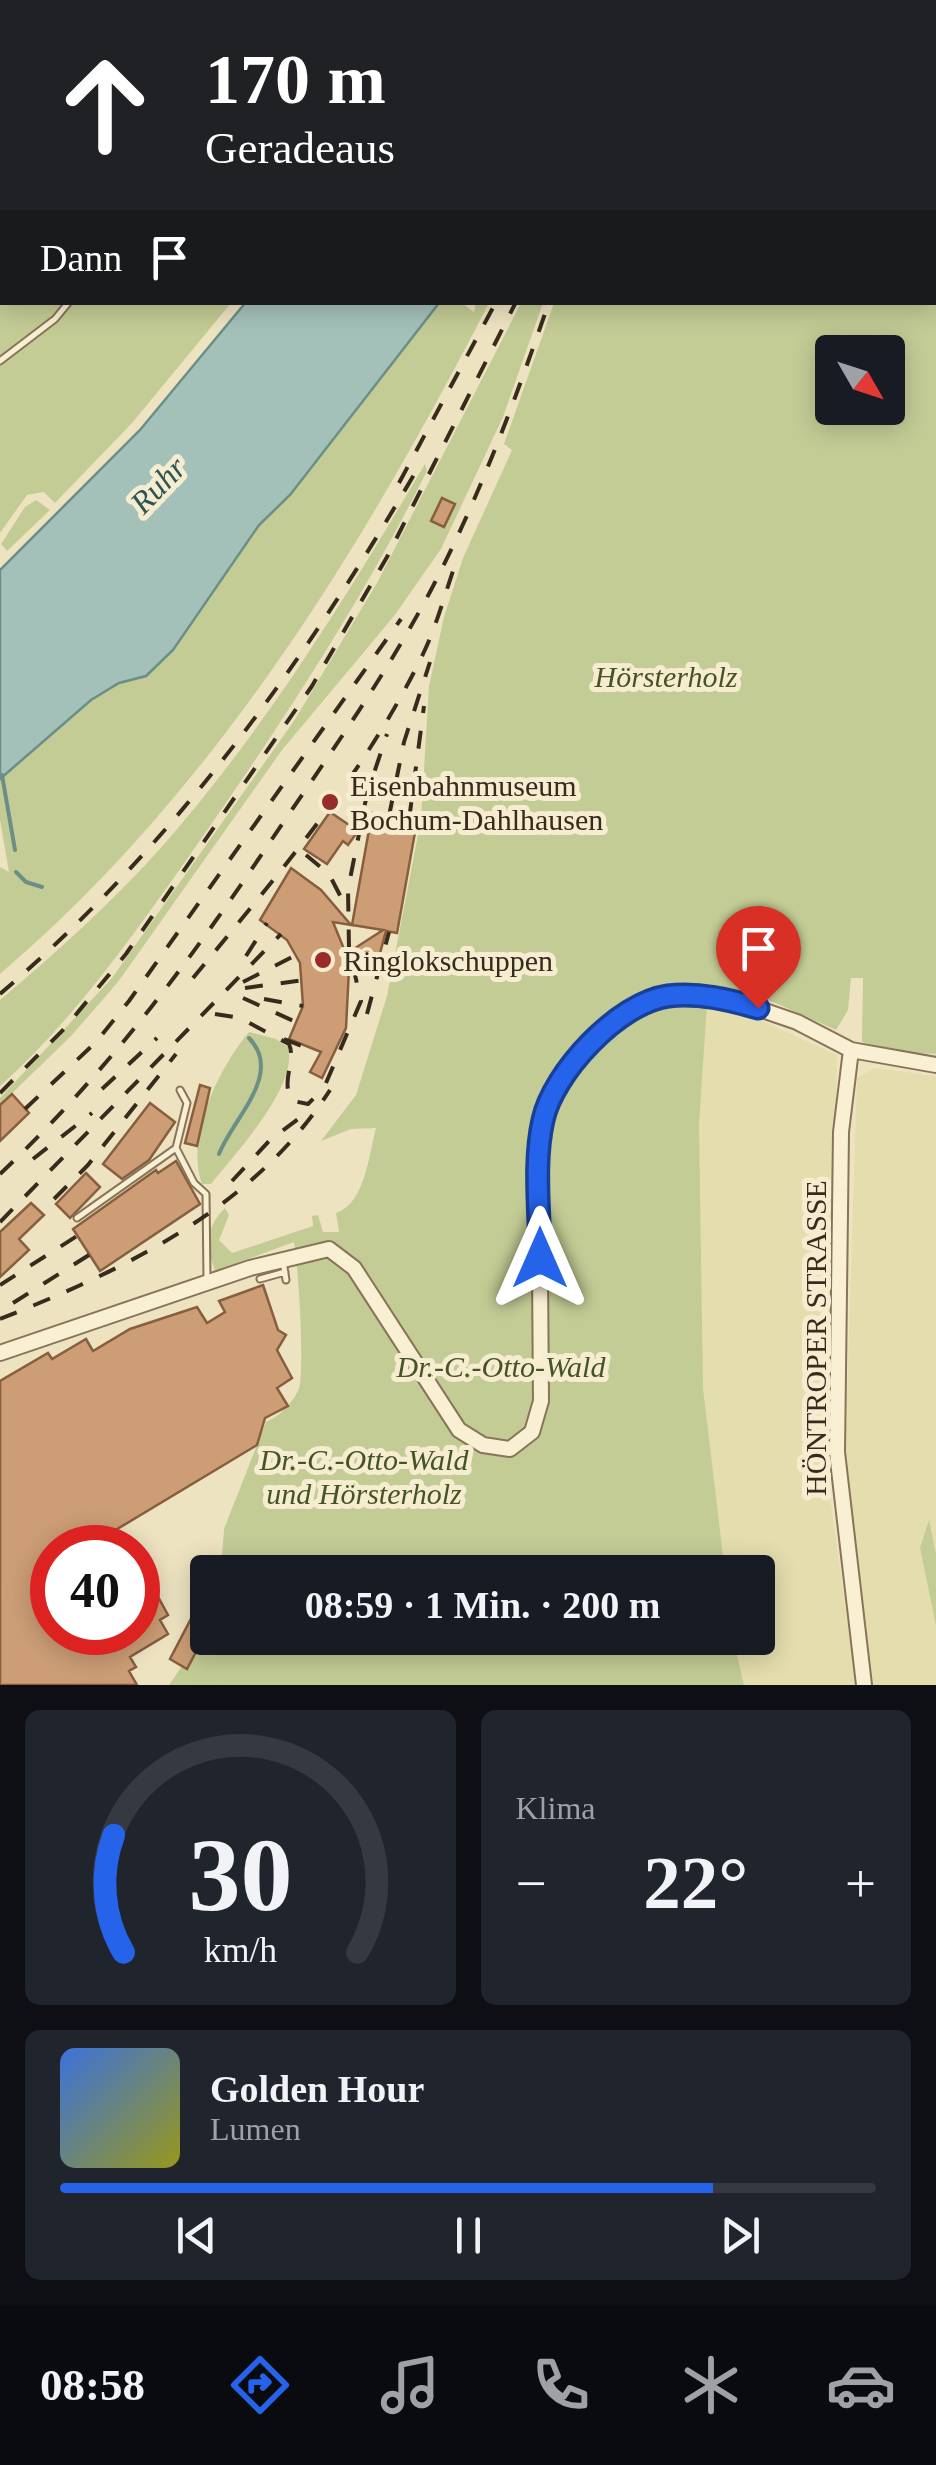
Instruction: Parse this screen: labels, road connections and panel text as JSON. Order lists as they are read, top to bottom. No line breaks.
{"streets":{"street":["HÖNTROPER STRASSE"]},"water":["Ruhr"],"parks":["Hörsterholz","Dr.-C.-Otto-Wald","Dr.-C.-Otto-Wald und Hörsterholz"],"places":["Eisenbahnmuseum Bochum-Dahlhausen","Ringlokschuppen"],"north":"bottom right","page":{"turn":["170 m","Geradeaus"],"then":"Dann","limit":"40","trip":"08:59 · 1 Min. · 200 m","tile":"Klima","heat":["−","22°","+"],"song":["Golden Hour","Lumen"],"tabs":"08:58","gauge":["30","km/h"]}}
